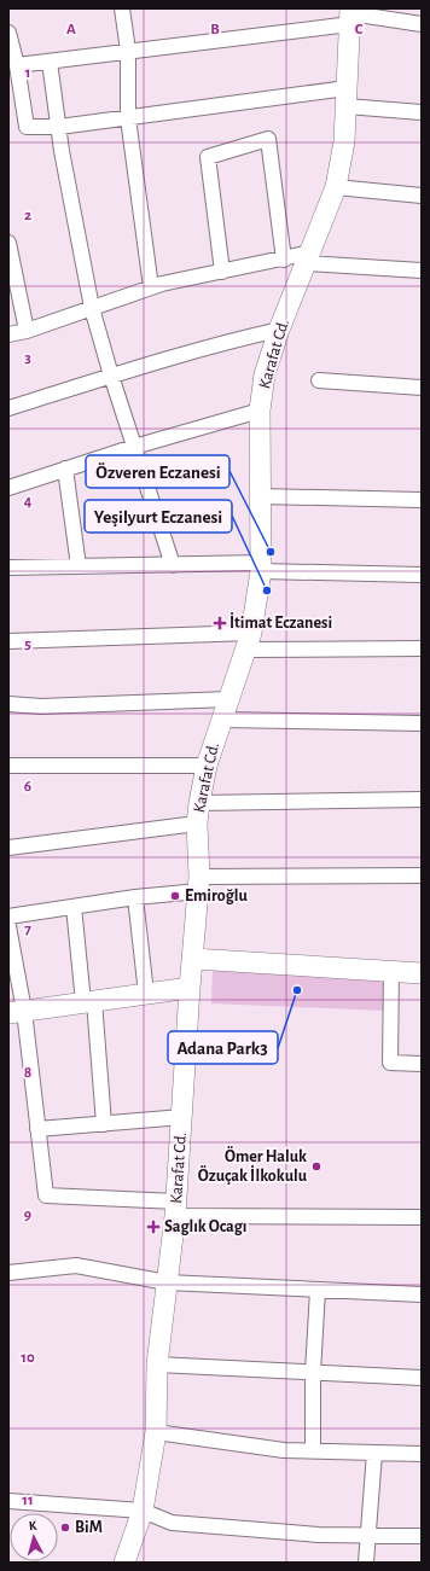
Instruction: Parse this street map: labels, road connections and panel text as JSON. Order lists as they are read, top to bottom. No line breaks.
{"streets":{"main road":["Karafat Cd."]},"places":{"other":["Özveren Eczanesi","Yeşilyurt Eczanesi","Emiroğlu","Adana Park3","Ömer Haluk Özuçak İlkokulu","BiM"],"health":["İtimat Eczanesi","Saglık Ocagı"]},"north":"top","grid":{"columns":["A","B","C"],"rows":["1","2","3","4","5","6","7","8","9","10","11"]}}
